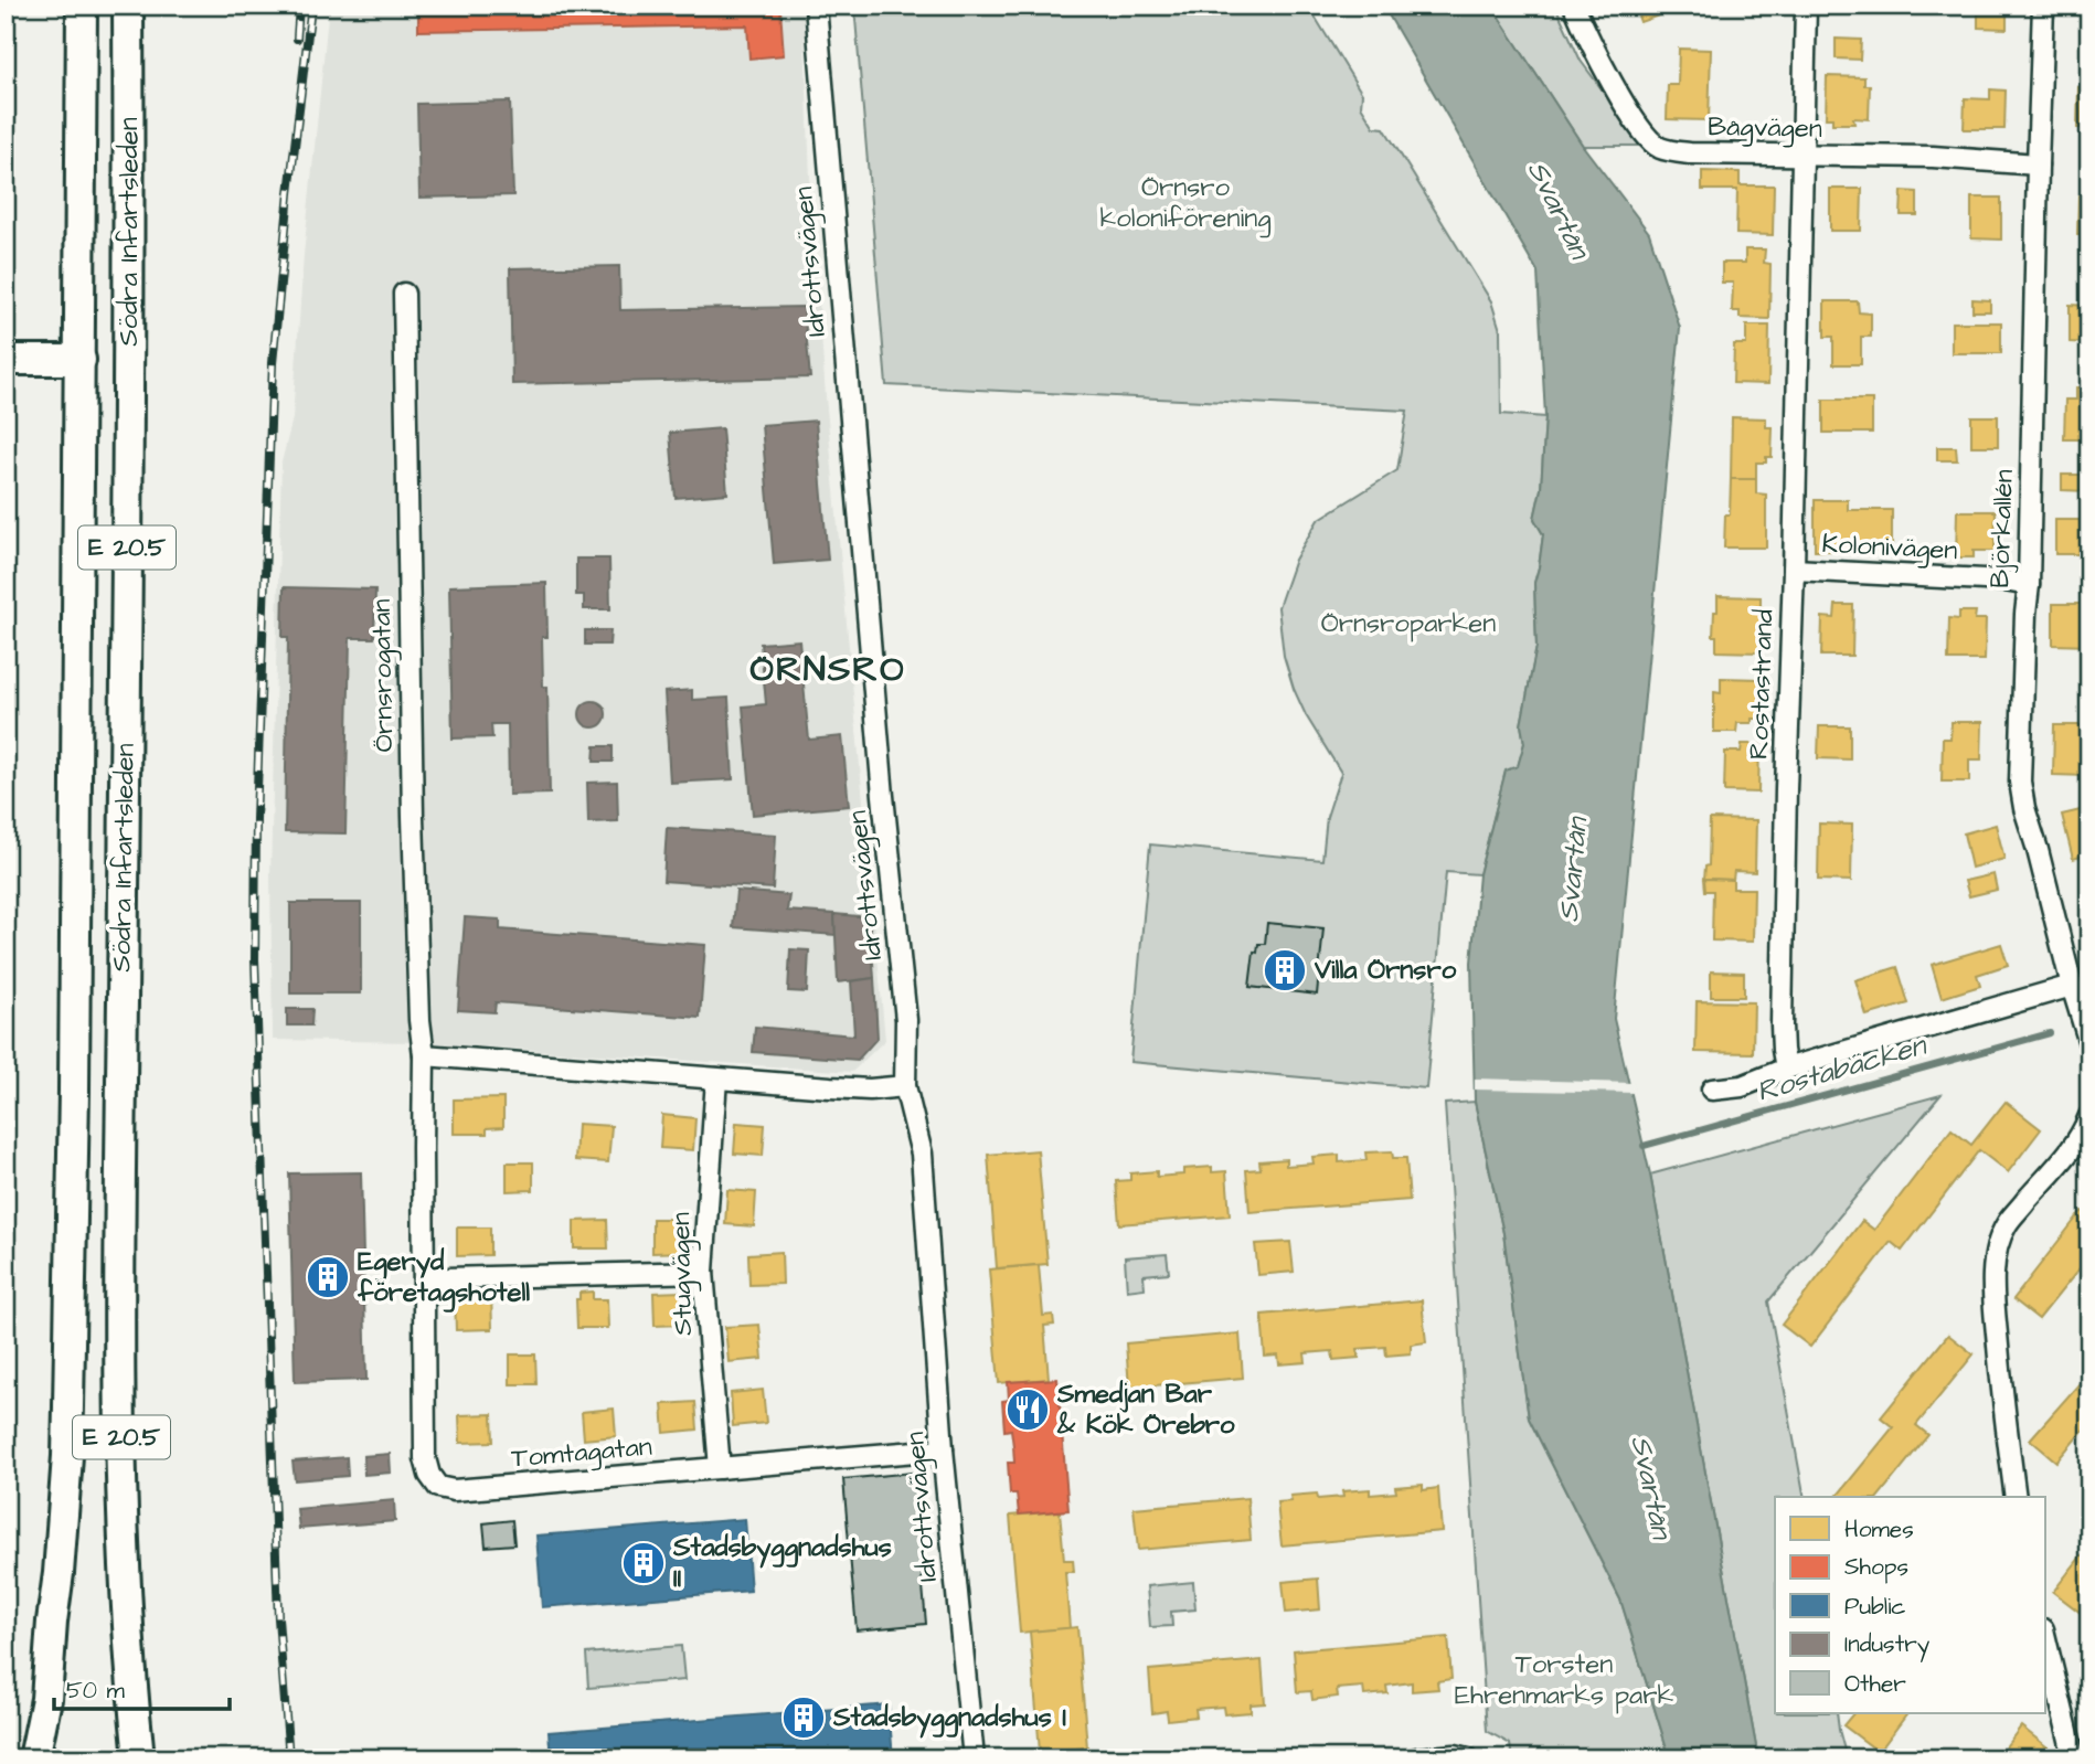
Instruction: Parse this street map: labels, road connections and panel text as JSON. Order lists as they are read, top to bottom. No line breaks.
{"streets":{"main road":["Södra Infartsleden","E 20.5"],"street":["Bågvägen","Idrottsvägen","Björkallén","Kolonivägen","Örnsrogatan","Rostastrand","Stugvägen","Tomtagatan"]},"crossings":[["Bågvägen","Björkallén"],["Bågvägen","Rostastrand"],["Södra Infartsleden","E 20.5"],["Idrottsvägen","Tomtagatan"],["Björkallén","Kolonivägen"],["Kolonivägen","Rostastrand"],["Örnsrogatan","Tomtagatan"],["Stugvägen","Tomtagatan"]],"districts":["ÖRNSRO"],"water":["Svartån","Rostabäcken"],"parks":["Örnsro koloniförening","Örnsroparken","Torsten Ehrenmarks park"],"places":{"building":["Villa Örnsro","Egeryd företagshotell","Stadsbyggnadshus II","Stadsbyggnadshus I"],"restaurant":["Smedjan Bar & Kök Örebro"]},"legend":["Homes","Shops","Public","Industry","Other"],"scale_bar":"50 m"}
